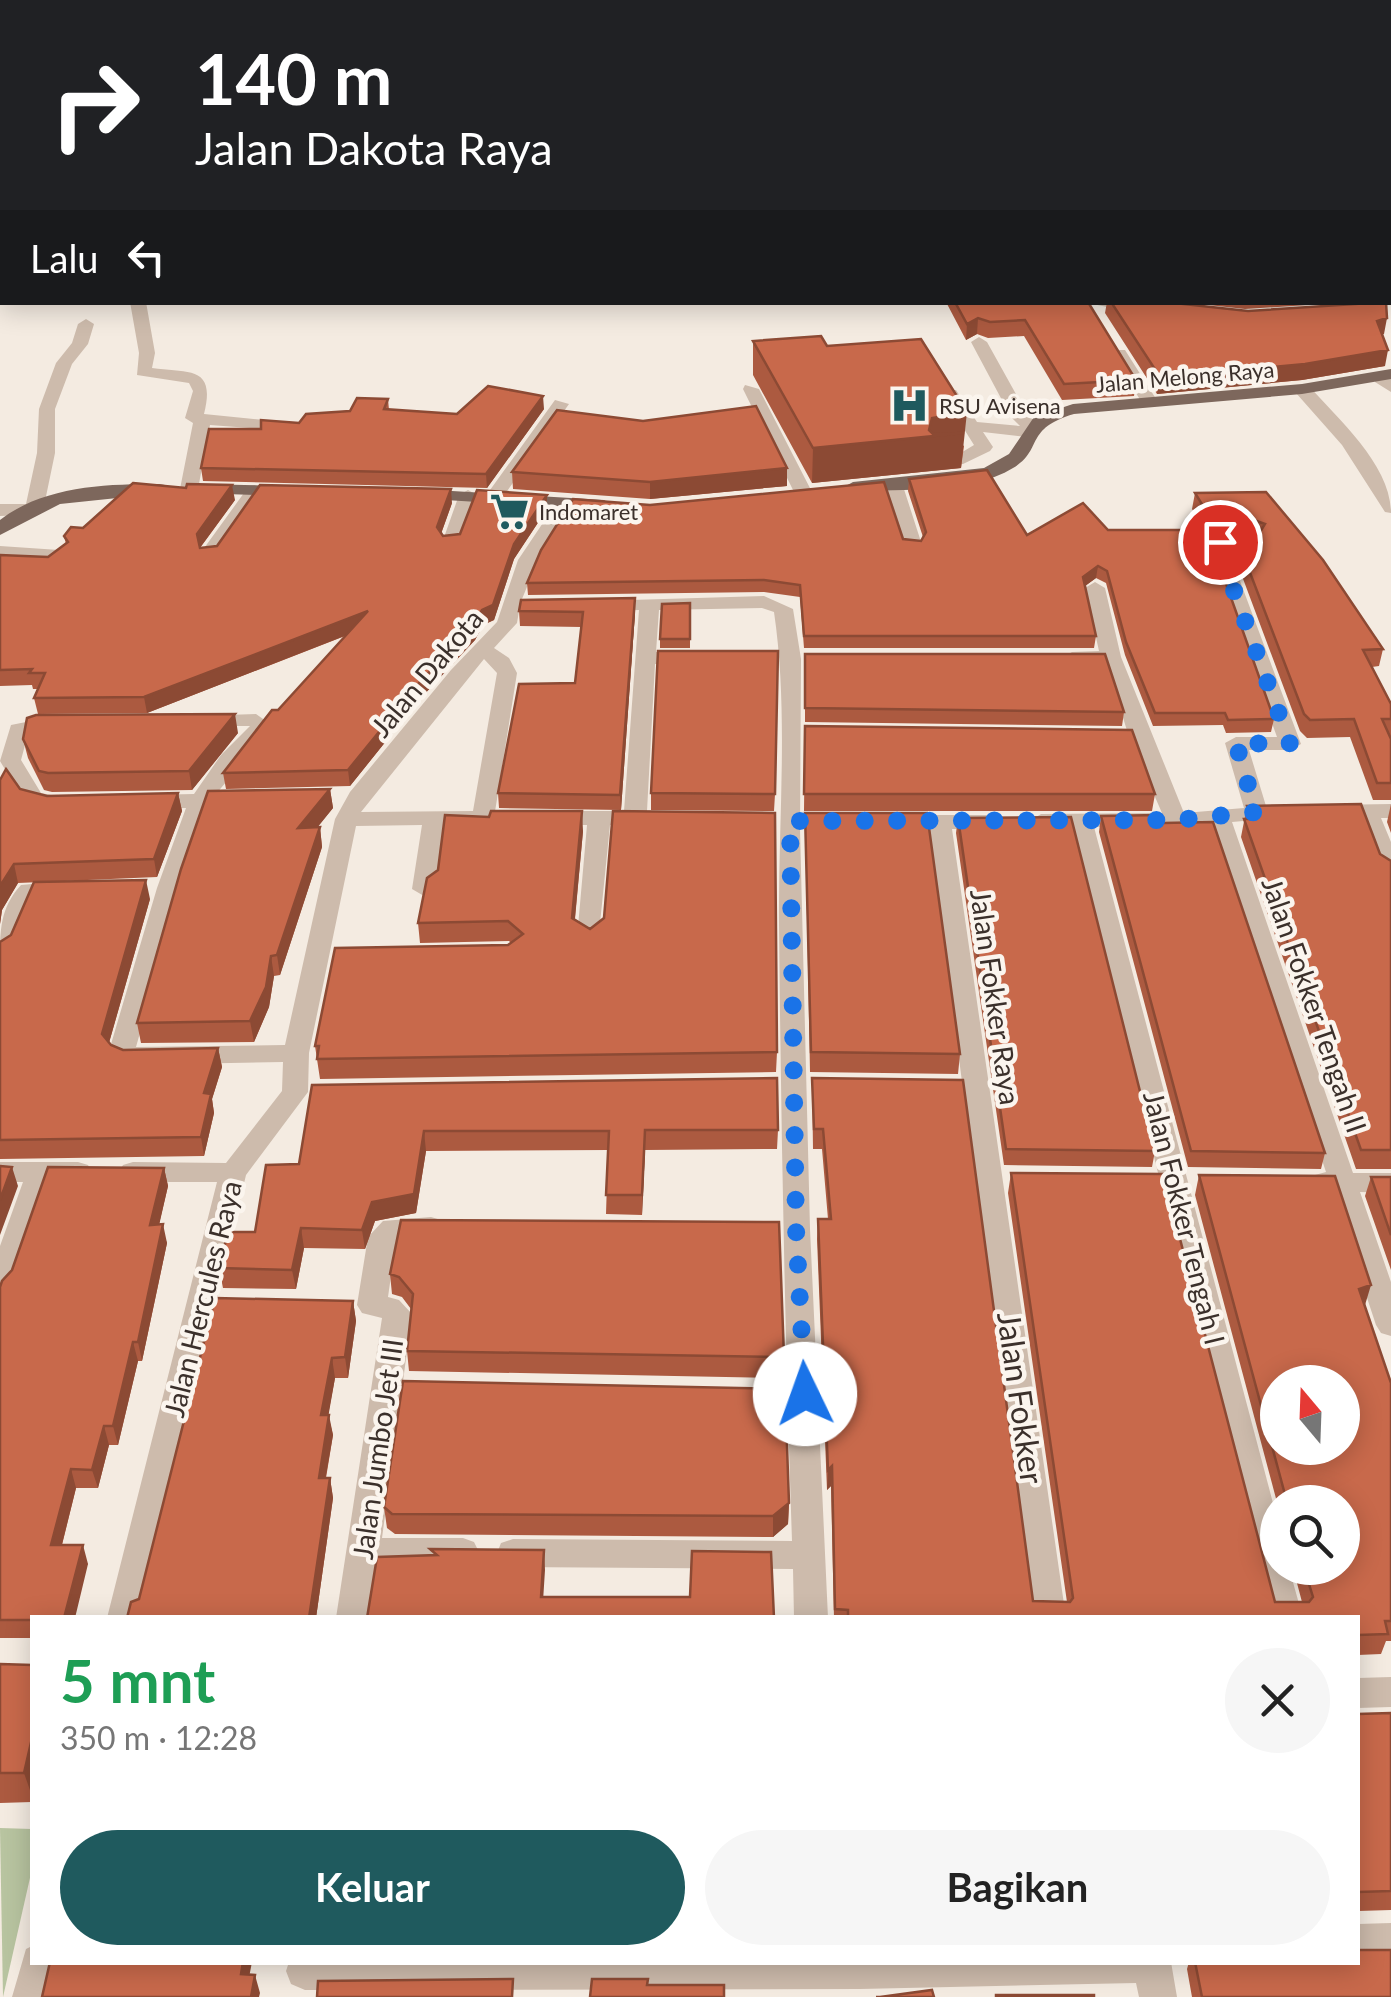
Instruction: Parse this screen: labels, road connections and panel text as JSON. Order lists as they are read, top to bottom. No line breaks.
{"streets":{"main road":["Jalan Melong Raya"],"street":["Jalan Dakota","Jalan Fokker Raya","Jalan Fokker Tengah II","Jalan Fokker Tengah I","Jalan Hercules Raya","Jalan Fokker","Jalan Jumbo Jet III"]},"crossings":[["Jalan Dakota","Jalan Hercules Raya"],["Jalan Fokker Raya","Jalan Fokker"]],"places":{"hospital":["RSU Avisena"],"supermarket":["Indomaret"]},"north":"top","page":{"turn":["140 m","Jalan Dakota Raya"],"then":"Lalu","heading":["5 mnt","350 m · 12:28"],"buttons":["Keluar","Bagikan"]}}
